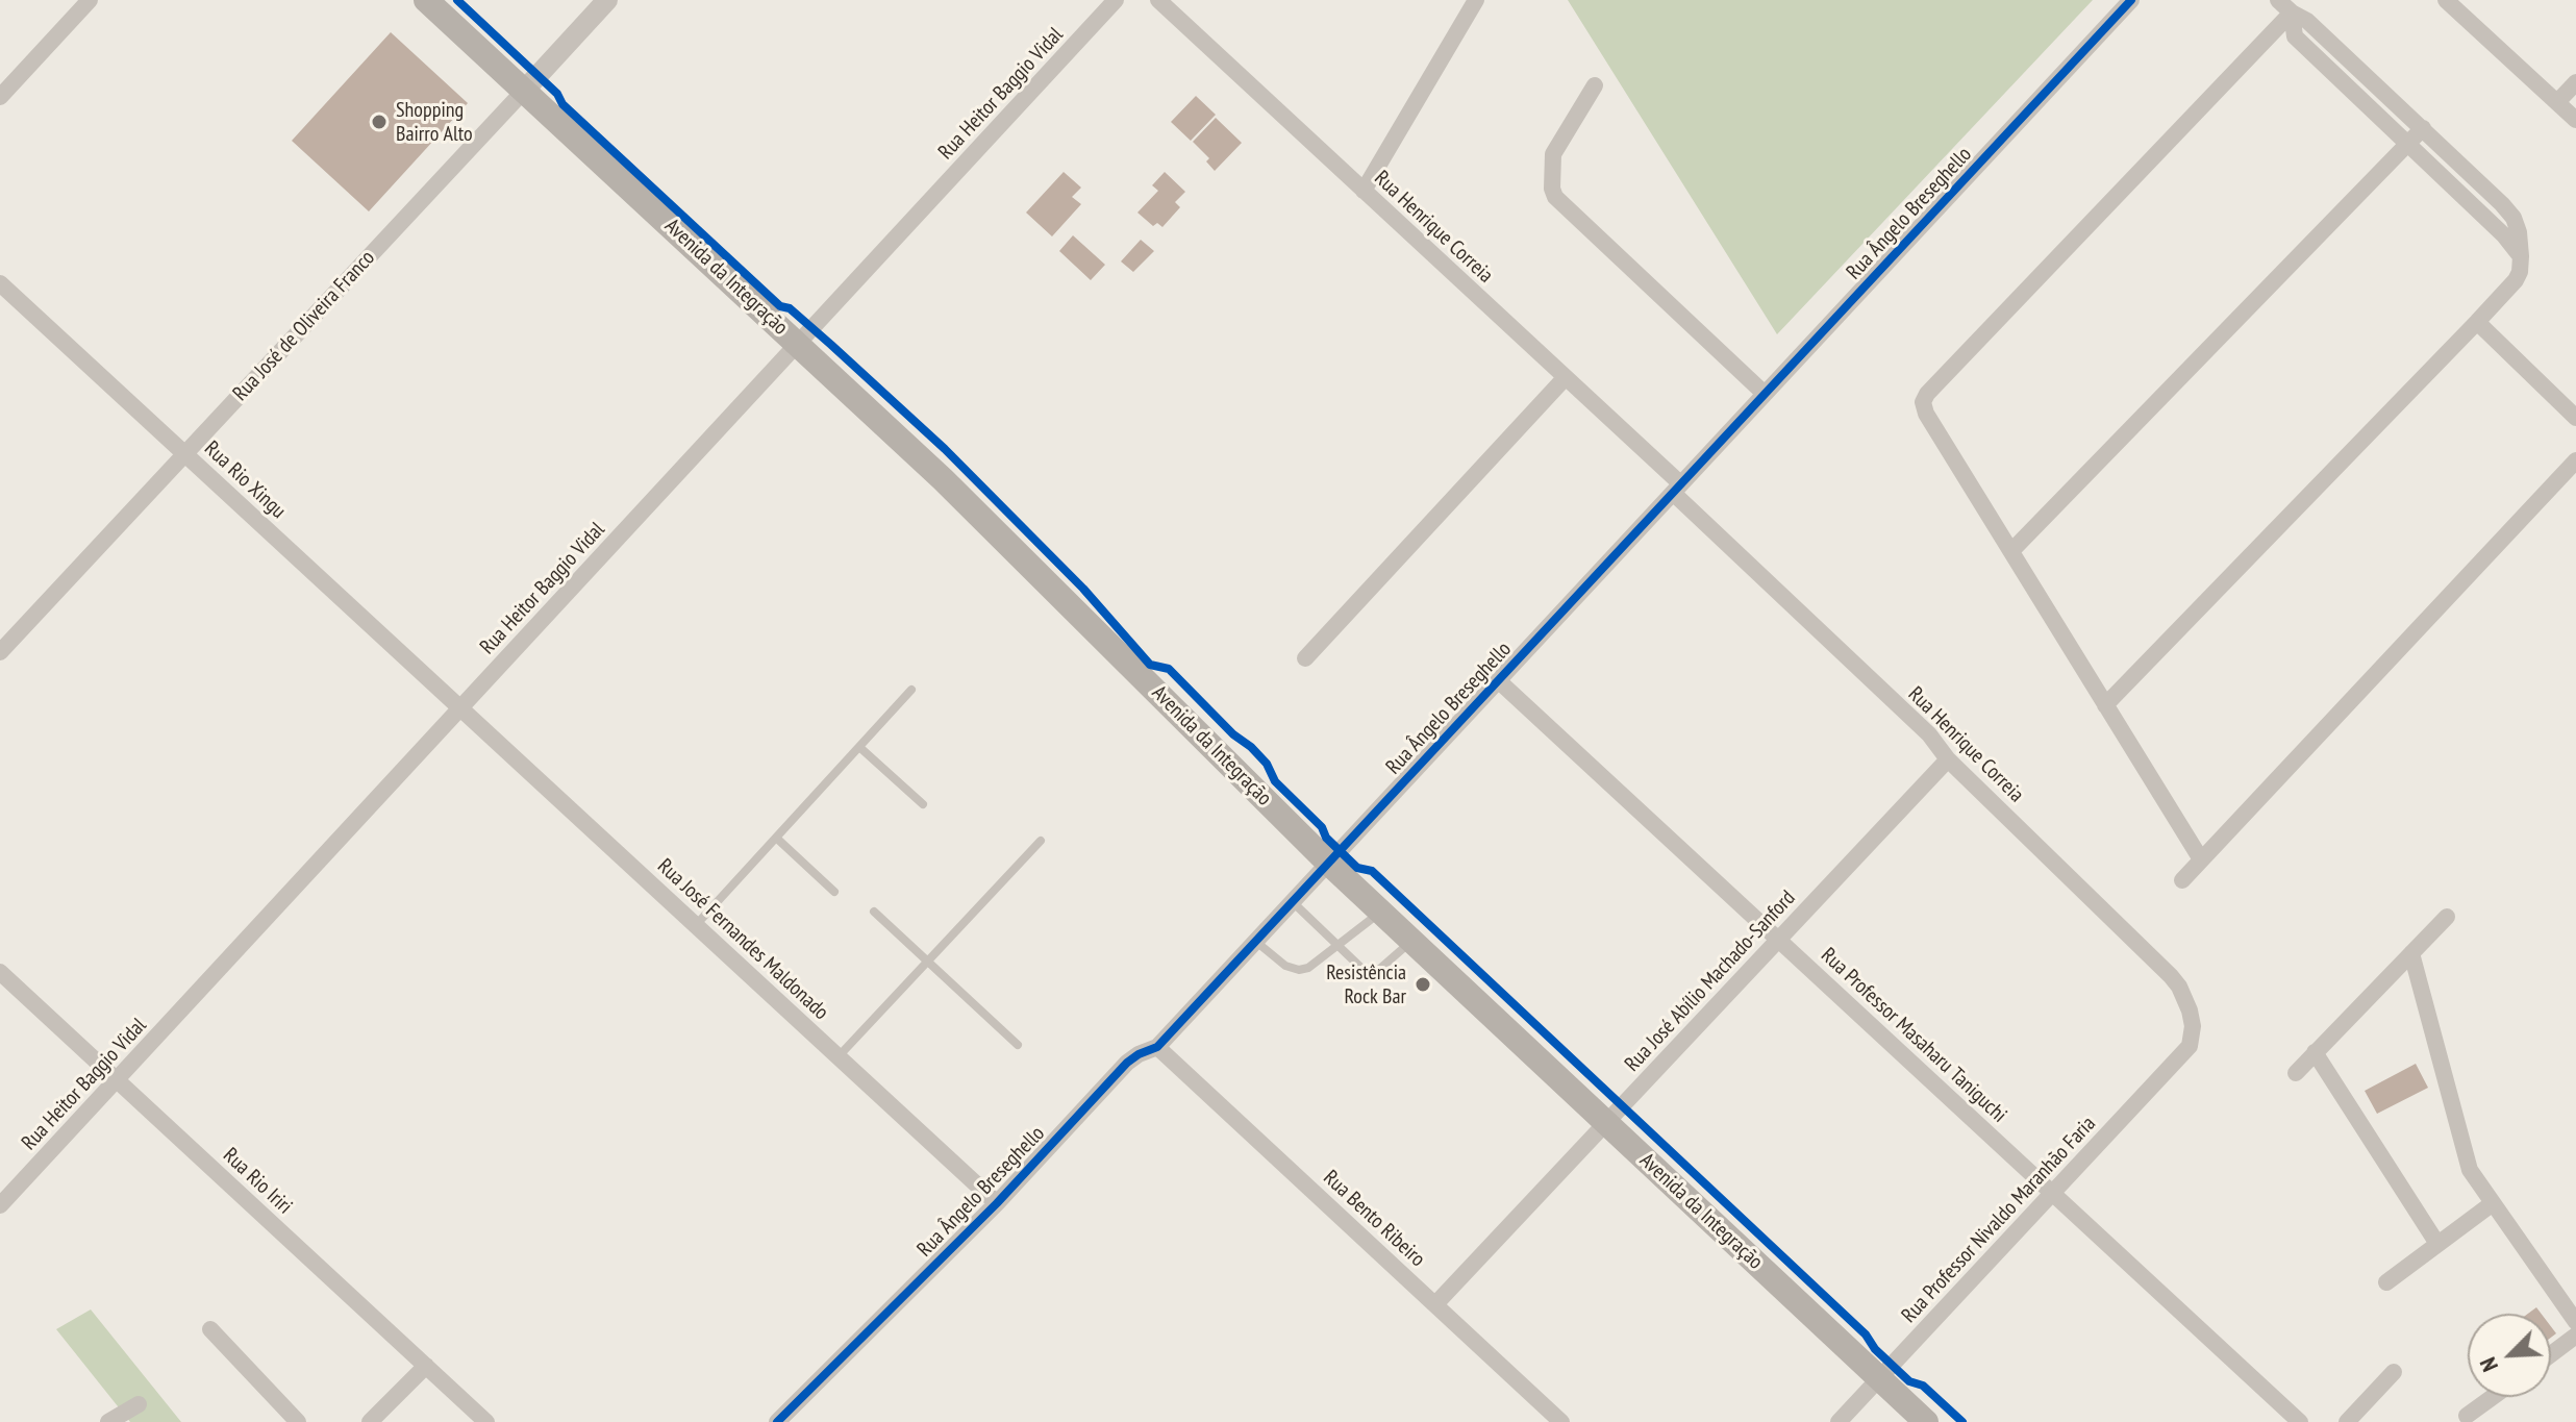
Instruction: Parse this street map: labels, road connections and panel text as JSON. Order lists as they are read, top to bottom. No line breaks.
{"streets":{"main road":["Avenida da Integração"],"street":["Rua Heitor Baggio Vidal","Rua Ângelo Breseghello","Rua Henrique Correia","Rua José de Oliveira Franco","Rua Rio Xingu","Rua José Fernandes Maldonado","Rua José Abílio Machado-Sanford","Rua Professor Masaharu Taniguchi","Rua Rio Iriri","Rua Bento Ribeiro","Rua Professor Nivaldo Maranhão Faria"]},"crossings":[["Rua Heitor Baggio Vidal","Avenida da Integração"],["Rua Heitor Baggio Vidal","Rua Rio Xingu"],["Rua Heitor Baggio Vidal","Rua José Fernandes Maldonado"],["Rua Heitor Baggio Vidal","Rua Rio Iriri"],["Rua Ângelo Breseghello","Rua Henrique Correia"],["Rua Ângelo Breseghello","Avenida da Integração"],["Rua Ângelo Breseghello","Rua José Fernandes Maldonado"],["Rua Ângelo Breseghello","Rua Professor Masaharu Taniguchi"],["Rua Ângelo Breseghello","Rua Bento Ribeiro"],["Rua Henrique Correia","Rua José Abílio Machado-Sanford"],["Rua Henrique Correia","Rua Professor Nivaldo Maranhão Faria"],["Avenida da Integração","Rua José de Oliveira Franco"],["Avenida da Integração","Rua José Abílio Machado-Sanford"],["Avenida da Integração","Rua Professor Nivaldo Maranhão Faria"],["Rua José de Oliveira Franco","Rua Rio Xingu"],["Rua Rio Xingu","Rua José Fernandes Maldonado"],["Rua José Abílio Machado-Sanford","Rua Professor Masaharu Taniguchi"],["Rua José Abílio Machado-Sanford","Rua Bento Ribeiro"],["Rua Professor Masaharu Taniguchi","Rua Professor Nivaldo Maranhão Faria"]],"places":["Shopping Bairro Alto","Resistência Rock Bar"],"north":"bottom left"}
